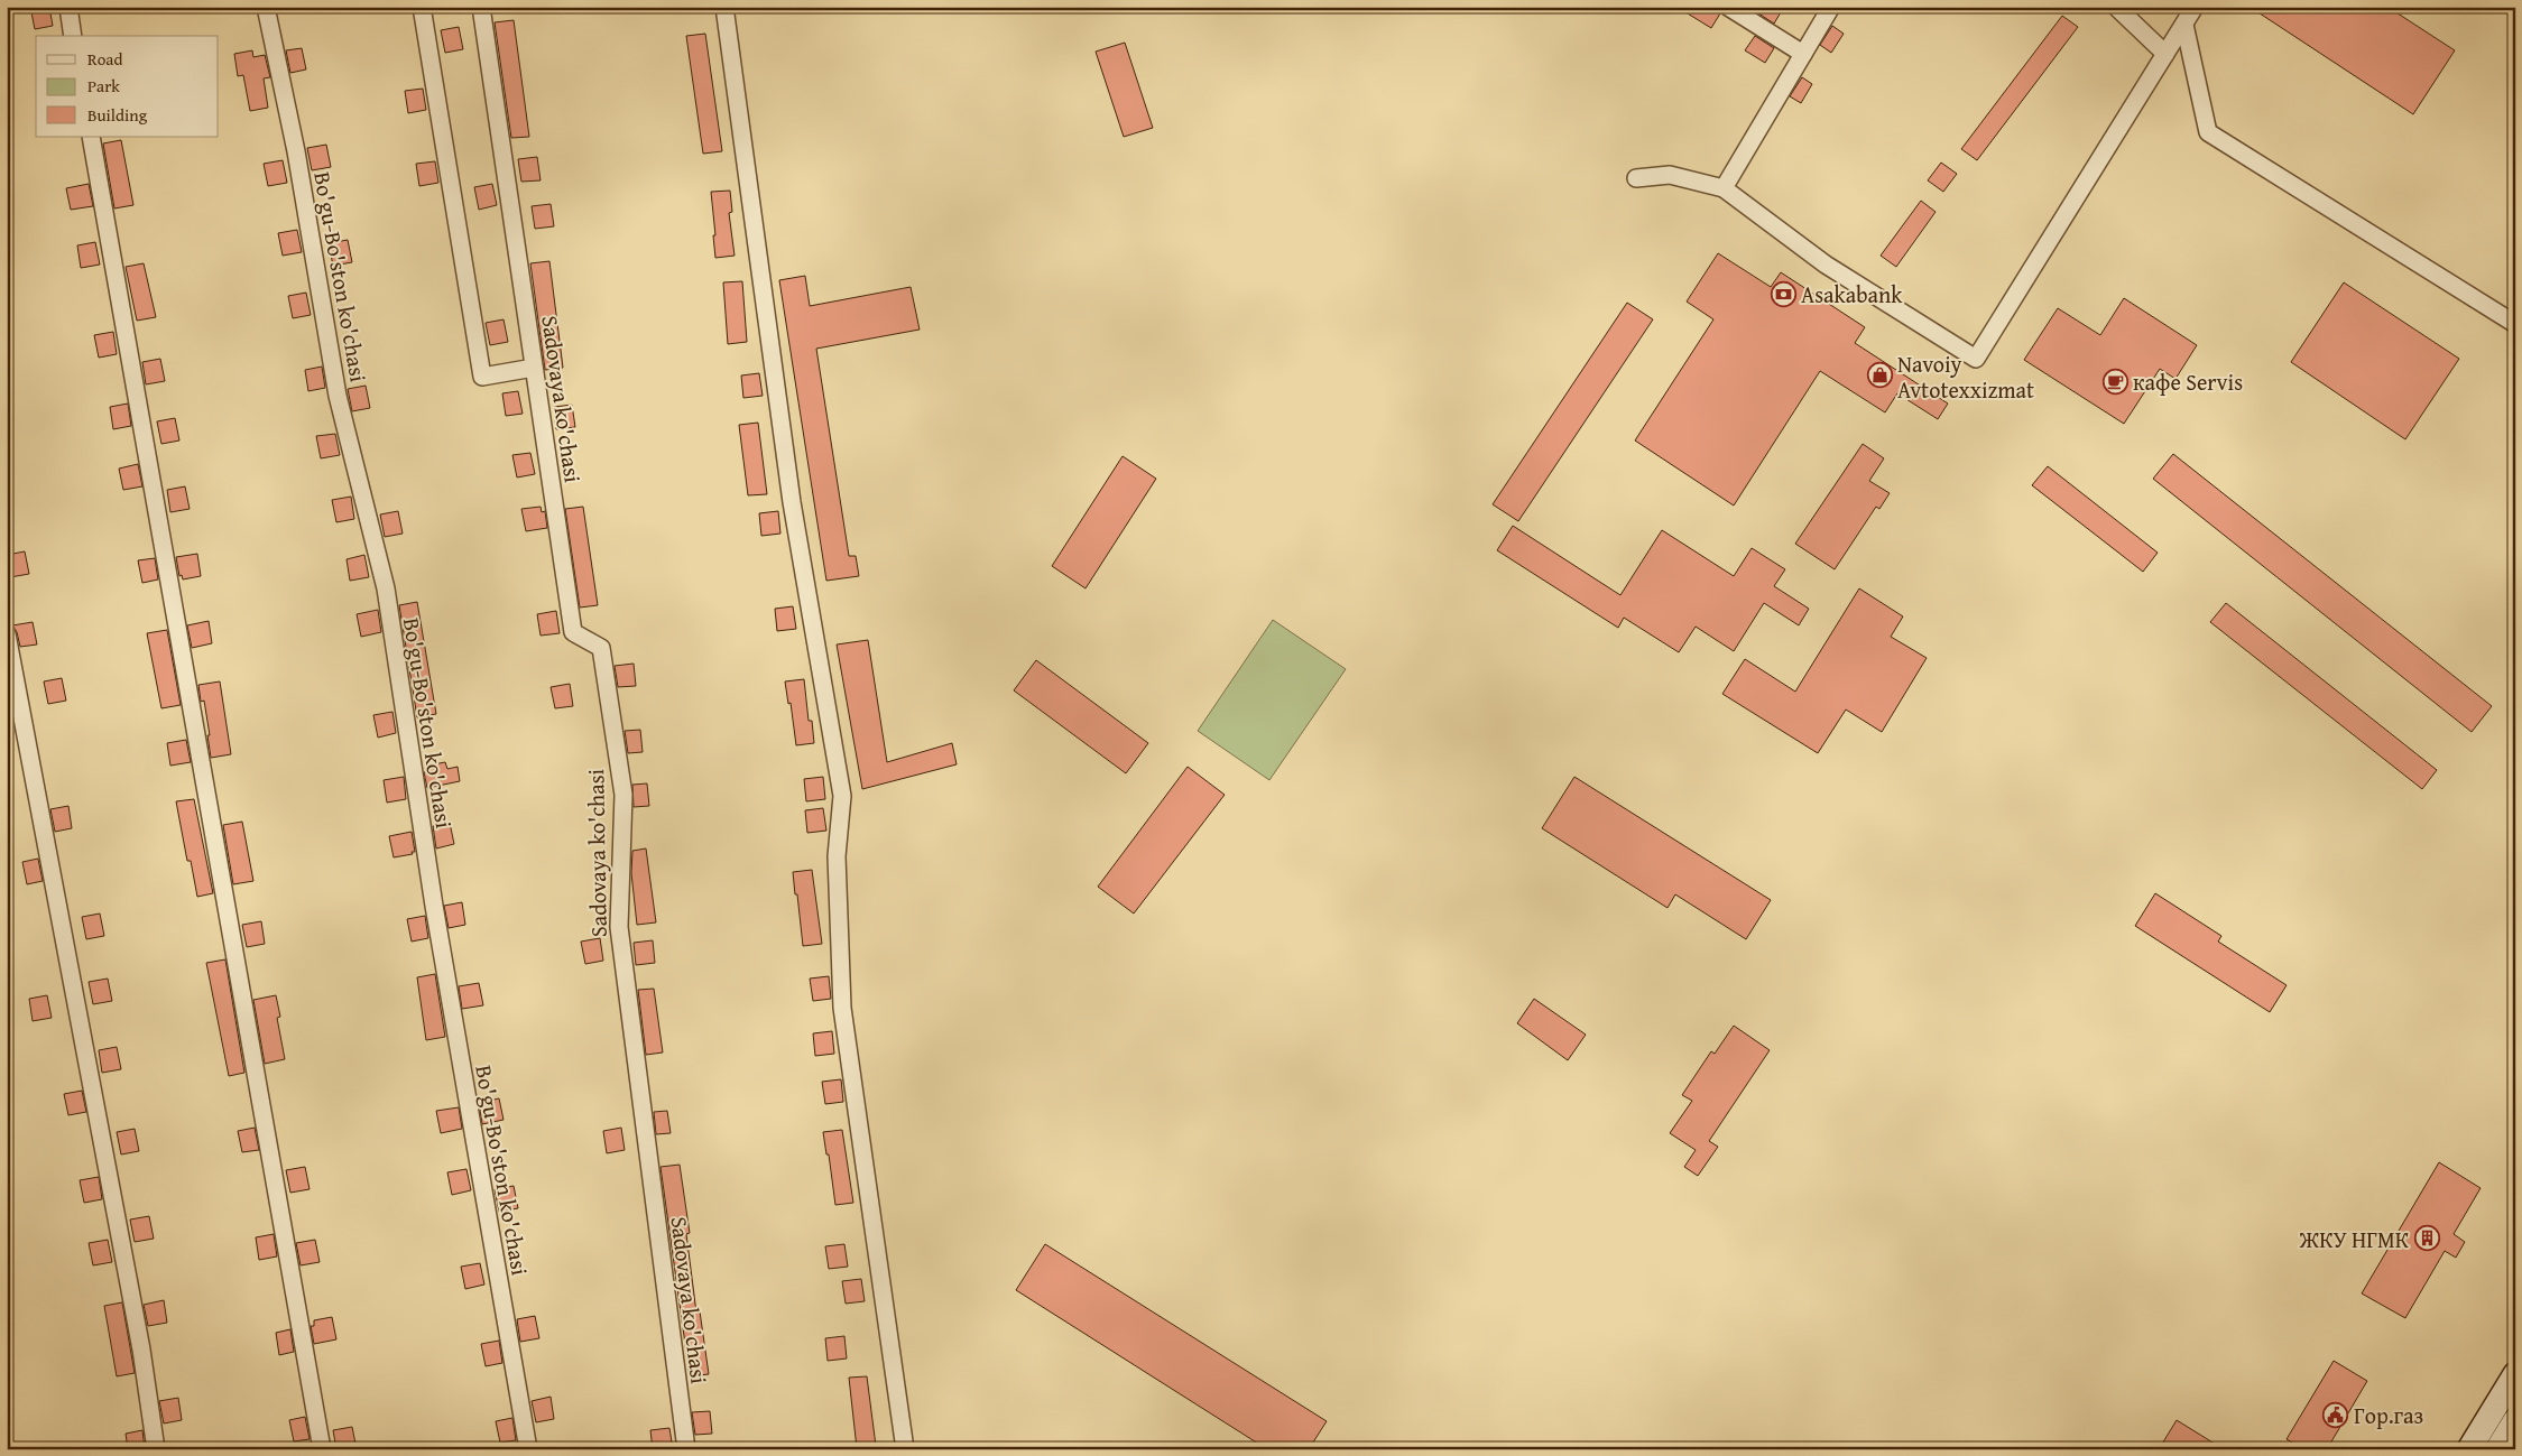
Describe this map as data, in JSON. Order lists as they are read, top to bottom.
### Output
{
  "streets": {
    "street": ["Bo'gu-Bo'ston ko'chasi", "Sadovaya ko'chasi"]
  },
  "places": {
    "bank": ["Asakabank"],
    "shop": ["Navoiy Avtotexxizmat"],
    "cafe": ["кафе Servis"],
    "building": ["ЖКУ НГМК"],
    "public building": ["Гор.газ"]
  },
  "legend": ["Road", "Park", "Building"]
}
